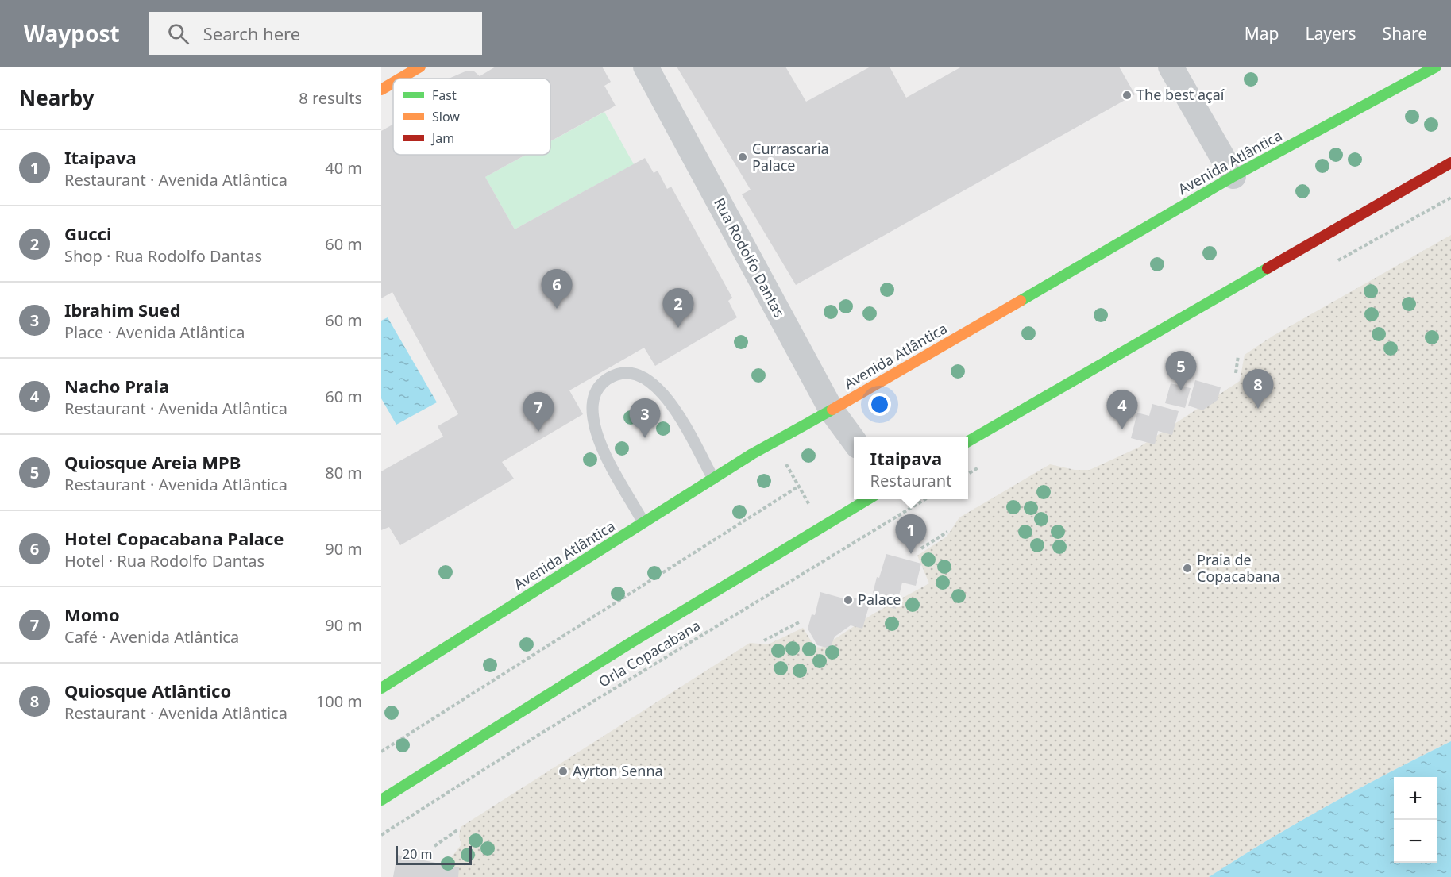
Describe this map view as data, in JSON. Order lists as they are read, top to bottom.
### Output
{
  "streets": {
    "main road": ["Avenida Atlântica"],
    "street": ["Rua Rodolfo Dantas"],
    "path": ["Orla Copacabana"]
  },
  "crossings": [
    ["Avenida Atlântica", "Rua Rodolfo Dantas"]
  ],
  "places": [
    "The best açaí",
    "Currascaria Palace",
    "Praia de Copacabana",
    "Palace",
    "Ayrton Senna"
  ],
  "legend": ["Fast", "Slow", "Jam"],
  "scale_bar": "20 m",
  "page": {
    "header": "Waypost",
    "search": "Search here",
    "nav": ["Map", "Layers", "Share"],
    "heading": ["Nearby", "8 results"],
    "list": [
      {
        "mark": "1",
        "name": "Itaipava",
        "note": "Restaurant · Avenida Atlântica",
        "value": "40 m"
      },
      {
        "mark": "2",
        "name": "Gucci",
        "note": "Shop · Rua Rodolfo Dantas",
        "value": "60 m"
      },
      {
        "mark": "3",
        "name": "Ibrahim Sued",
        "note": "Place · Avenida Atlântica",
        "value": "60 m"
      },
      {
        "mark": "4",
        "name": "Nacho Praia",
        "note": "Restaurant · Avenida Atlântica",
        "value": "60 m"
      },
      {
        "mark": "5",
        "name": "Quiosque Areia MPB",
        "note": "Restaurant · Avenida Atlântica",
        "value": "80 m"
      },
      {
        "mark": "6",
        "name": "Hotel Copacabana Palace",
        "note": "Hotel · Rua Rodolfo Dantas",
        "value": "90 m"
      },
      {
        "mark": "7",
        "name": "Momo",
        "note": "Café · Avenida Atlântica",
        "value": "90 m"
      },
      {
        "mark": "8",
        "name": "Quiosque Atlântico",
        "note": "Restaurant · Avenida Atlântica",
        "value": "100 m"
      }
    ],
    "pins": [
      "6",
      "2",
      "5",
      "8",
      "4",
      "7",
      "3",
      "1"
    ],
    "popup": ["Itaipava", "Restaurant"],
    "map_buttons": ["+", "−"],
    "scale": "20 m"
  }
}
